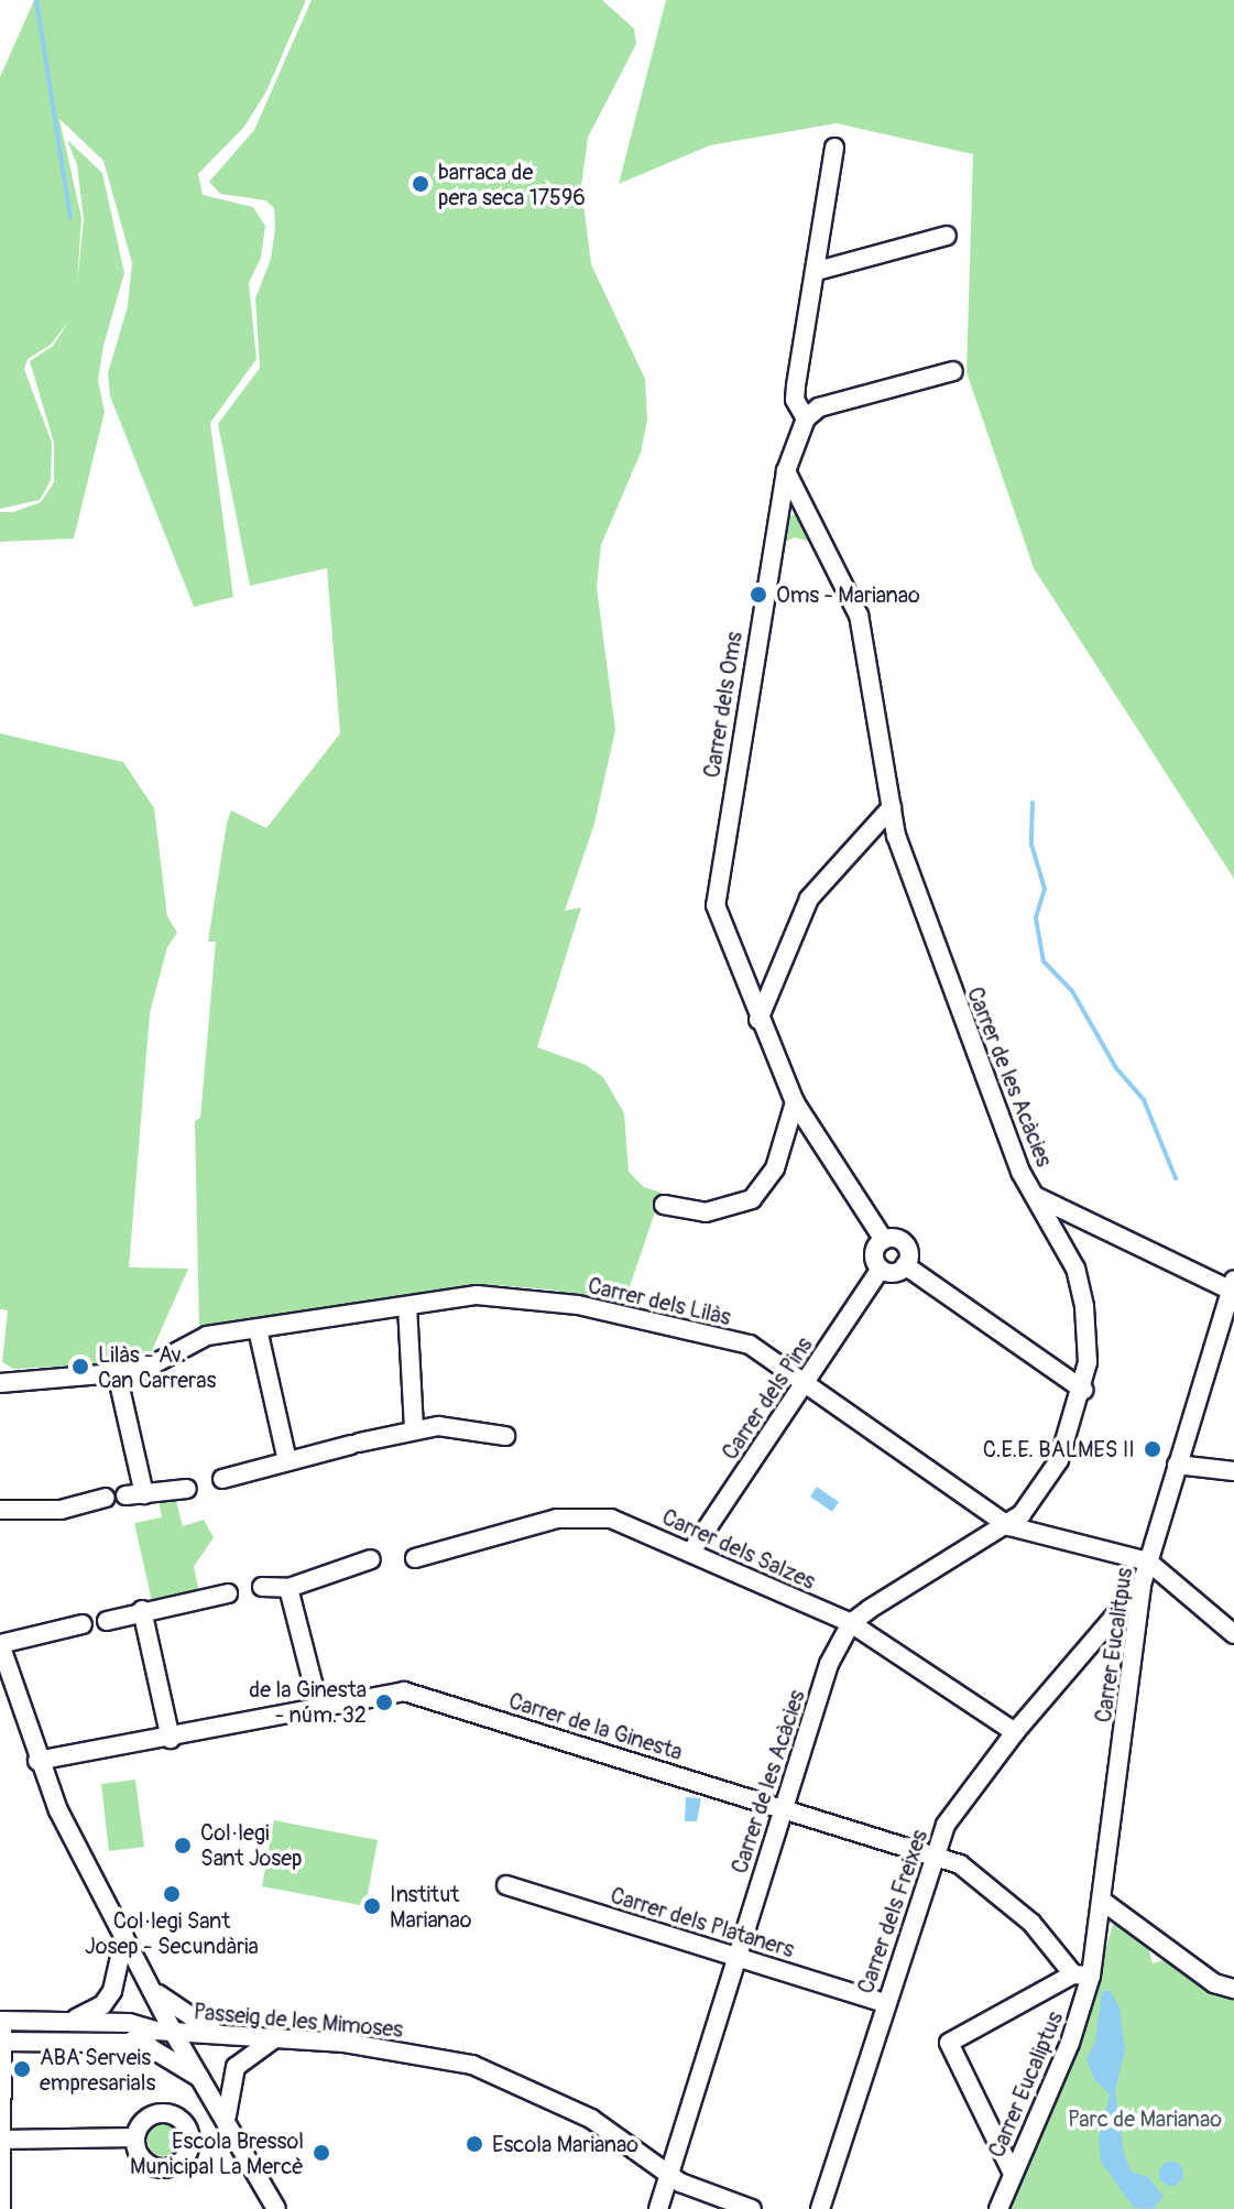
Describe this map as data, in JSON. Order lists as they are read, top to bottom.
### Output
{
  "streets": {
    "street": [
      "Carrer dels Oms",
      "Carrer de les Acàcies",
      "Carrer dels Lilàs",
      "Carrer dels Pins",
      "Carrer dels Salzes",
      "Carrer Eucalitpus",
      "Carrer de la Ginesta",
      "Carrer dels Freixes",
      "Carrer dels Plataners",
      "Passeig de les Mimoses",
      "Carrer Eucaliptus"
    ]
  },
  "crossings": [
    ["Carrer dels Oms", "Carrer de les Acàcies"],
    ["Carrer dels Oms", "Carrer dels Pins"],
    ["Carrer de les Acàcies", "Carrer dels Lilàs"],
    ["Carrer de les Acàcies", "Carrer dels Salzes"],
    ["Carrer de les Acàcies", "Carrer de la Ginesta"],
    ["Carrer de les Acàcies", "Carrer dels Plataners"],
    ["Carrer de les Acàcies", "Passeig de les Mimoses"],
    ["Carrer dels Lilàs", "Carrer dels Pins"],
    ["Carrer dels Lilàs", "Carrer Eucalitpus"],
    ["Carrer dels Pins", "Carrer dels Salzes"],
    ["Carrer dels Salzes", "Carrer dels Freixes"],
    ["Carrer Eucalitpus", "Carrer de la Ginesta"],
    ["Carrer Eucalitpus", "Carrer dels Freixes"],
    ["Carrer Eucalitpus", "Carrer Eucaliptus"],
    ["Carrer de la Ginesta", "Carrer dels Freixes"],
    ["Carrer de la Ginesta", "Carrer Eucaliptus"],
    ["Carrer dels Freixes", "Carrer dels Plataners"]
  ],
  "parks": ["Parc de Marianao"],
  "places": [
    "barraca de pera seca 17596",
    "Oms - Marianao",
    "Lilàs - Av. Can Carreras",
    "C.E.E. BALMES II",
    "de la Ginesta - núm. 32",
    "Col·legi Sant Josep",
    "Col·legi Sant Josep - Secundària",
    "Institut Marianao",
    "ABA Serveis empresarials",
    "Escola Marianao",
    "Escola Bressol Municipal La Mercè"
  ]
}
